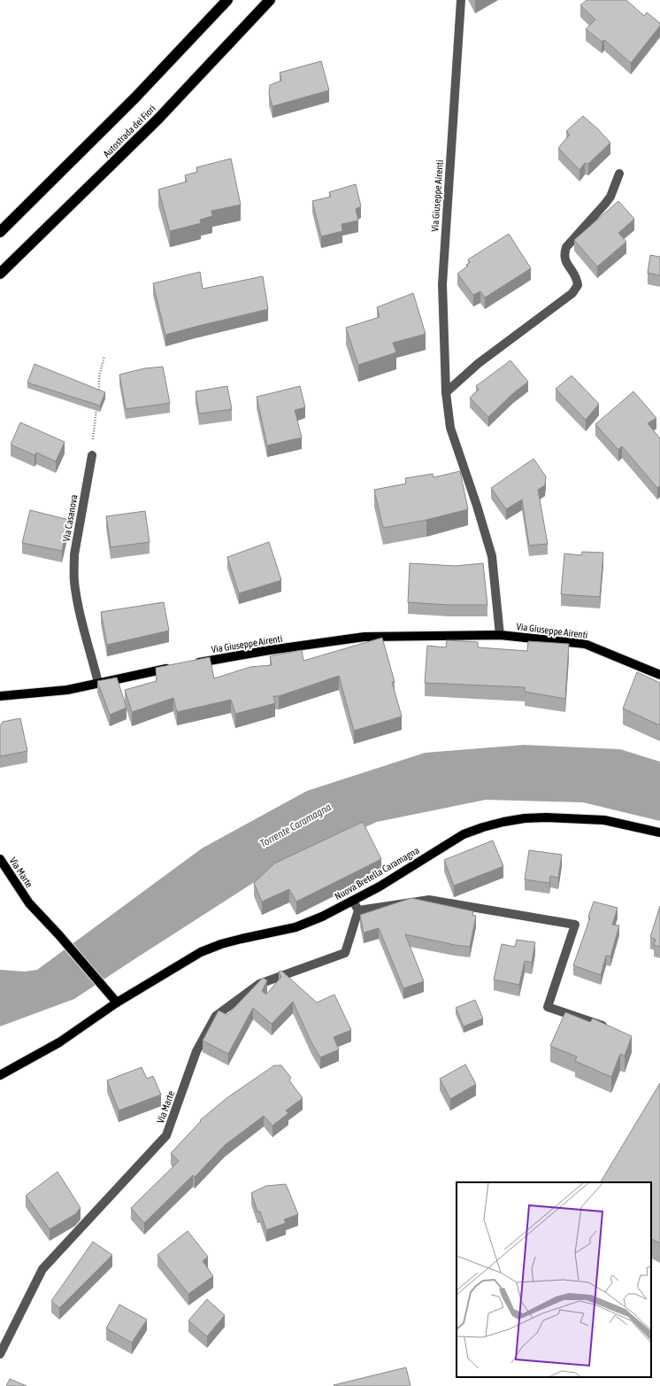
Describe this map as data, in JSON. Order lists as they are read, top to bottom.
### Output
{
  "streets": {
    "highway": ["Autostrada dei Fiori"],
    "main road": ["Via Giuseppe Airenti", "Via Marte", "Nuova Bretella Caramagna"],
    "street": ["Via Casanova"]
  },
  "crossings": [
    ["Via Marte", "Nuova Bretella Caramagna"]
  ],
  "water": ["Torrente Caramagna"]
}
